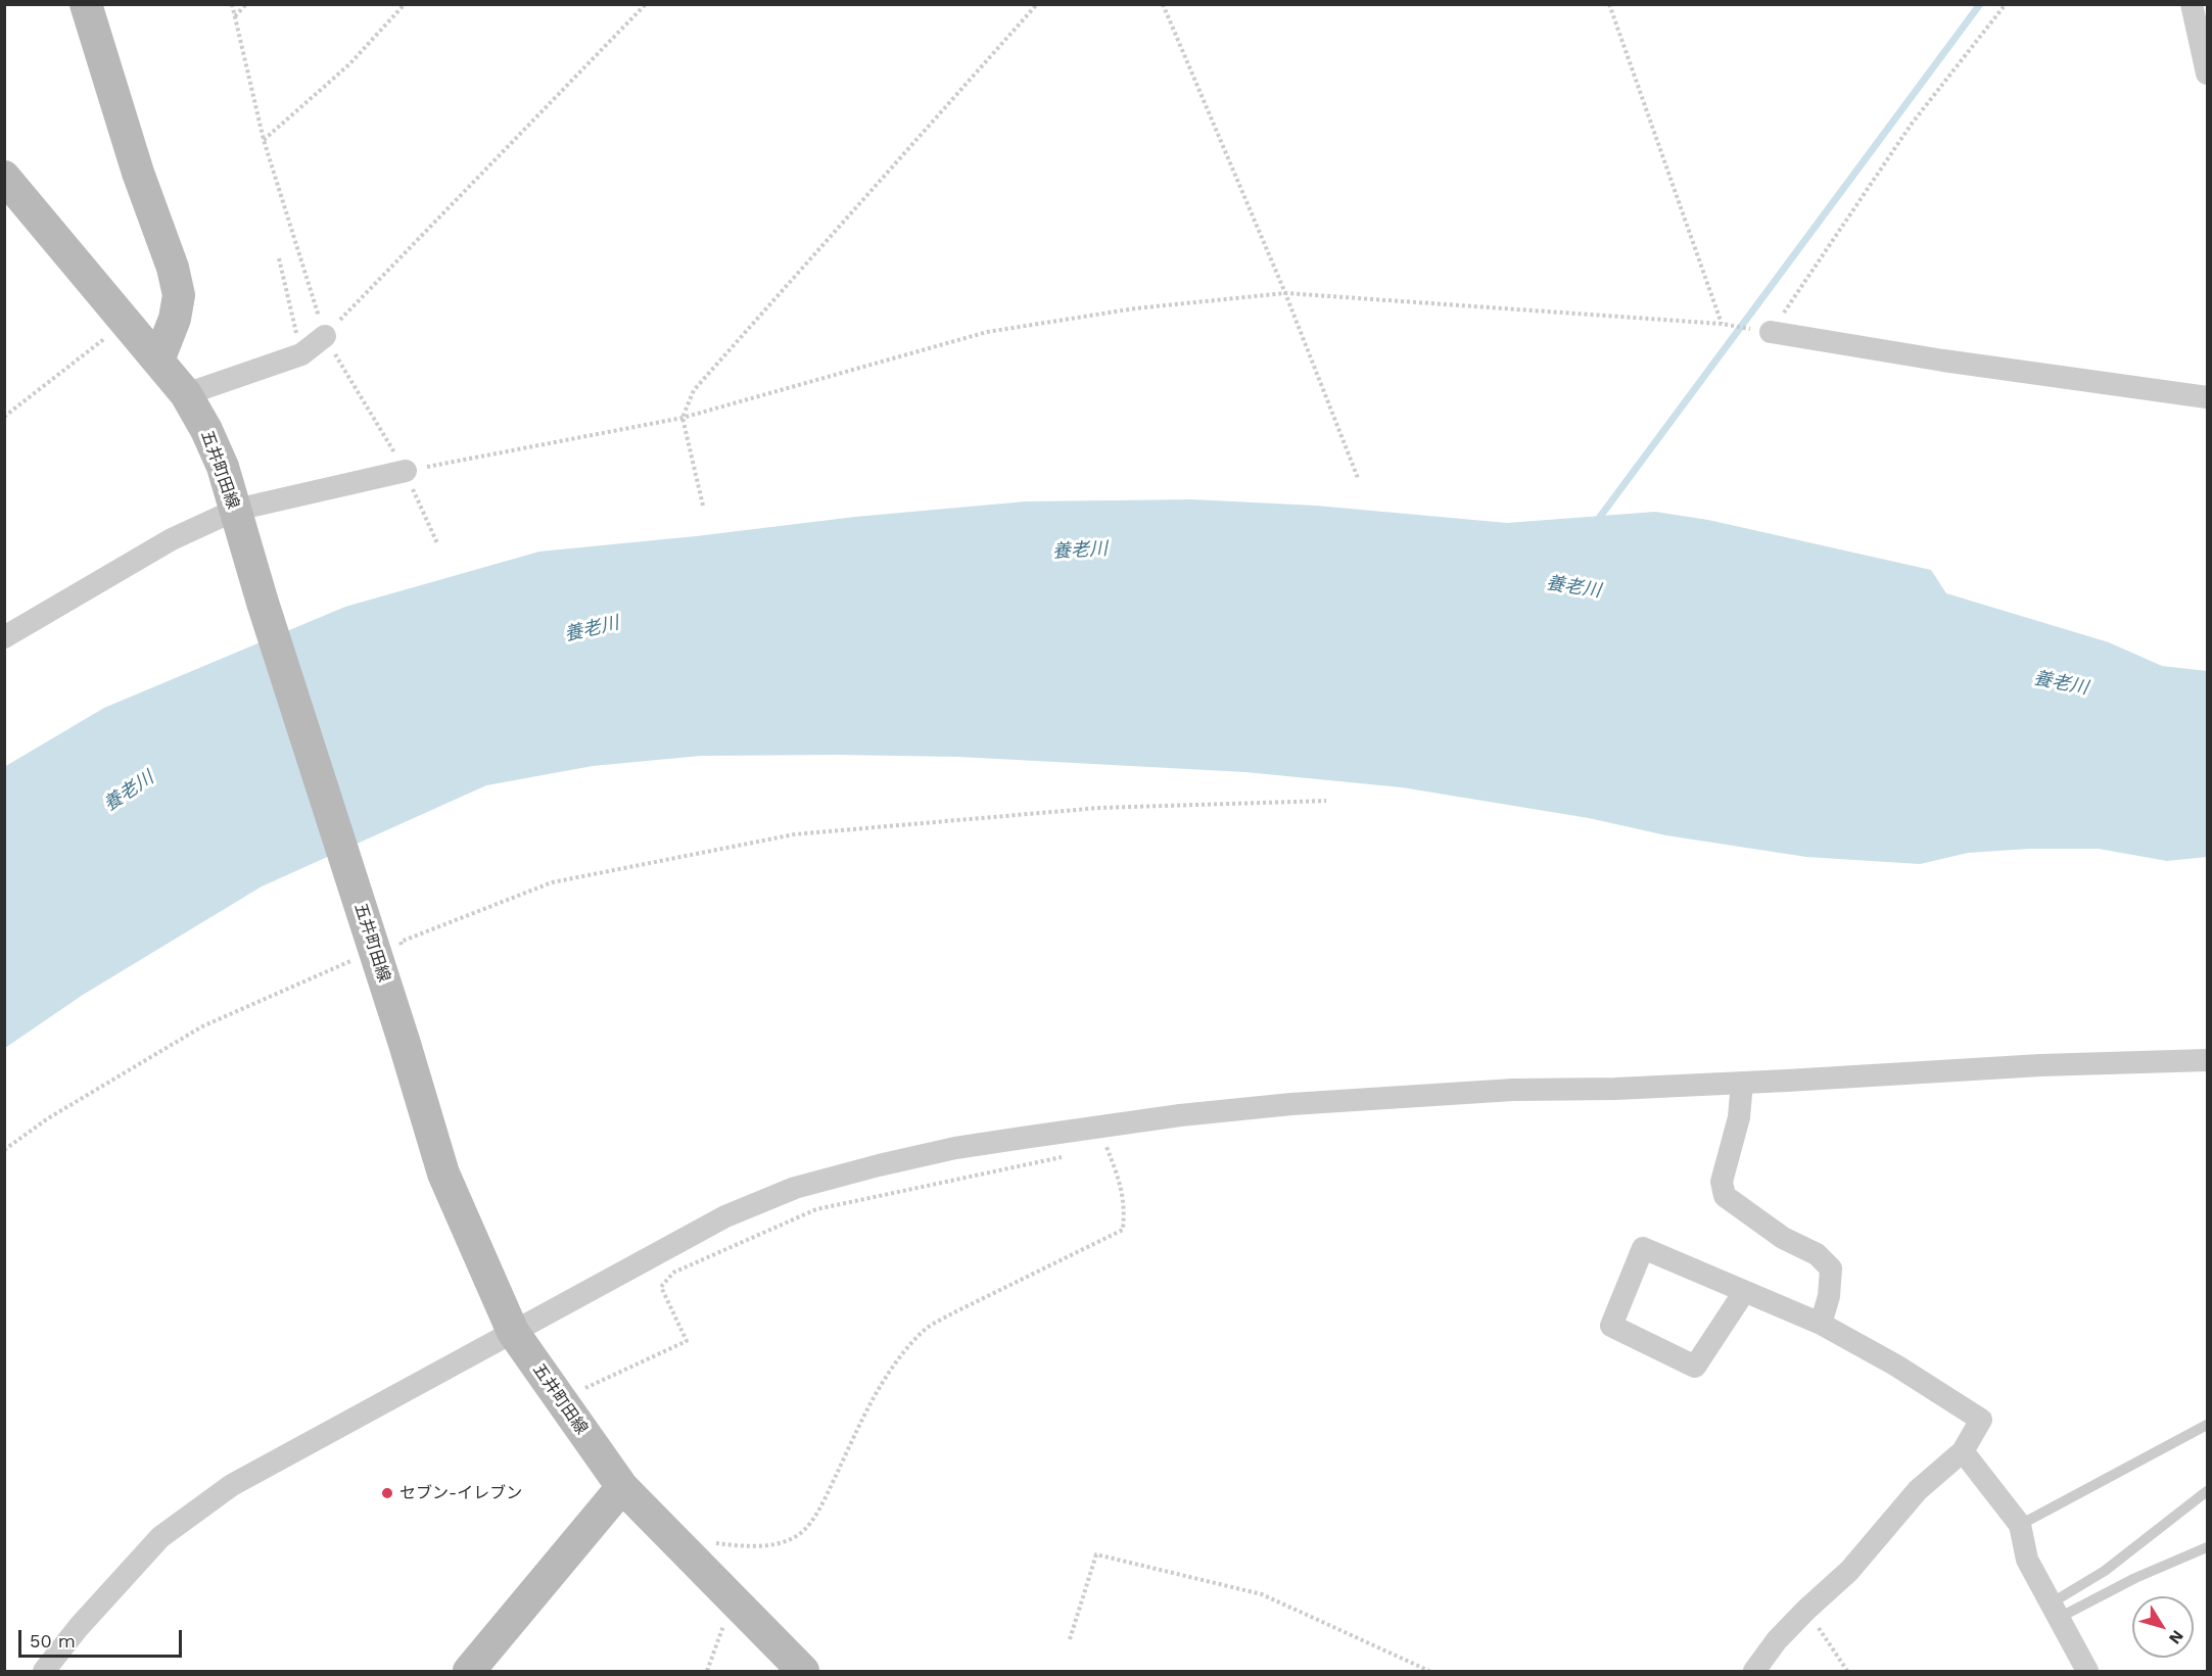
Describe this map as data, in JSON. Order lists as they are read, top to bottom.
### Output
{
  "streets": {
    "main road": ["五井町田線"]
  },
  "water": ["養老川"],
  "places": ["セブン-イレブン"],
  "scale_bar": "50 m",
  "north": "bottom right"
}
